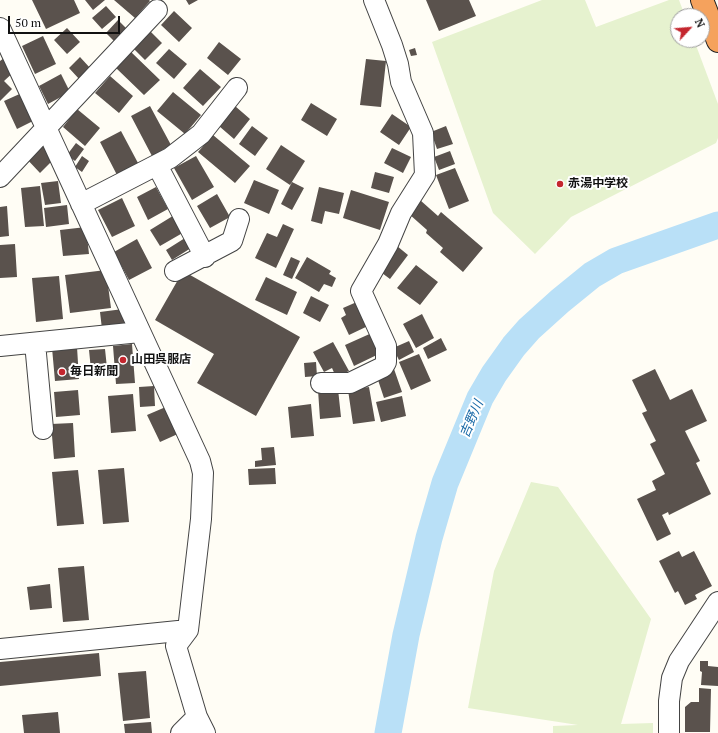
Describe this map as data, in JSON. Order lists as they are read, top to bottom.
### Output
{
  "water": ["吉野川"],
  "places": ["赤湯中学校", "山田呉服店", "毎日新聞"],
  "scale_bar": "50 m",
  "north": "top right"
}
